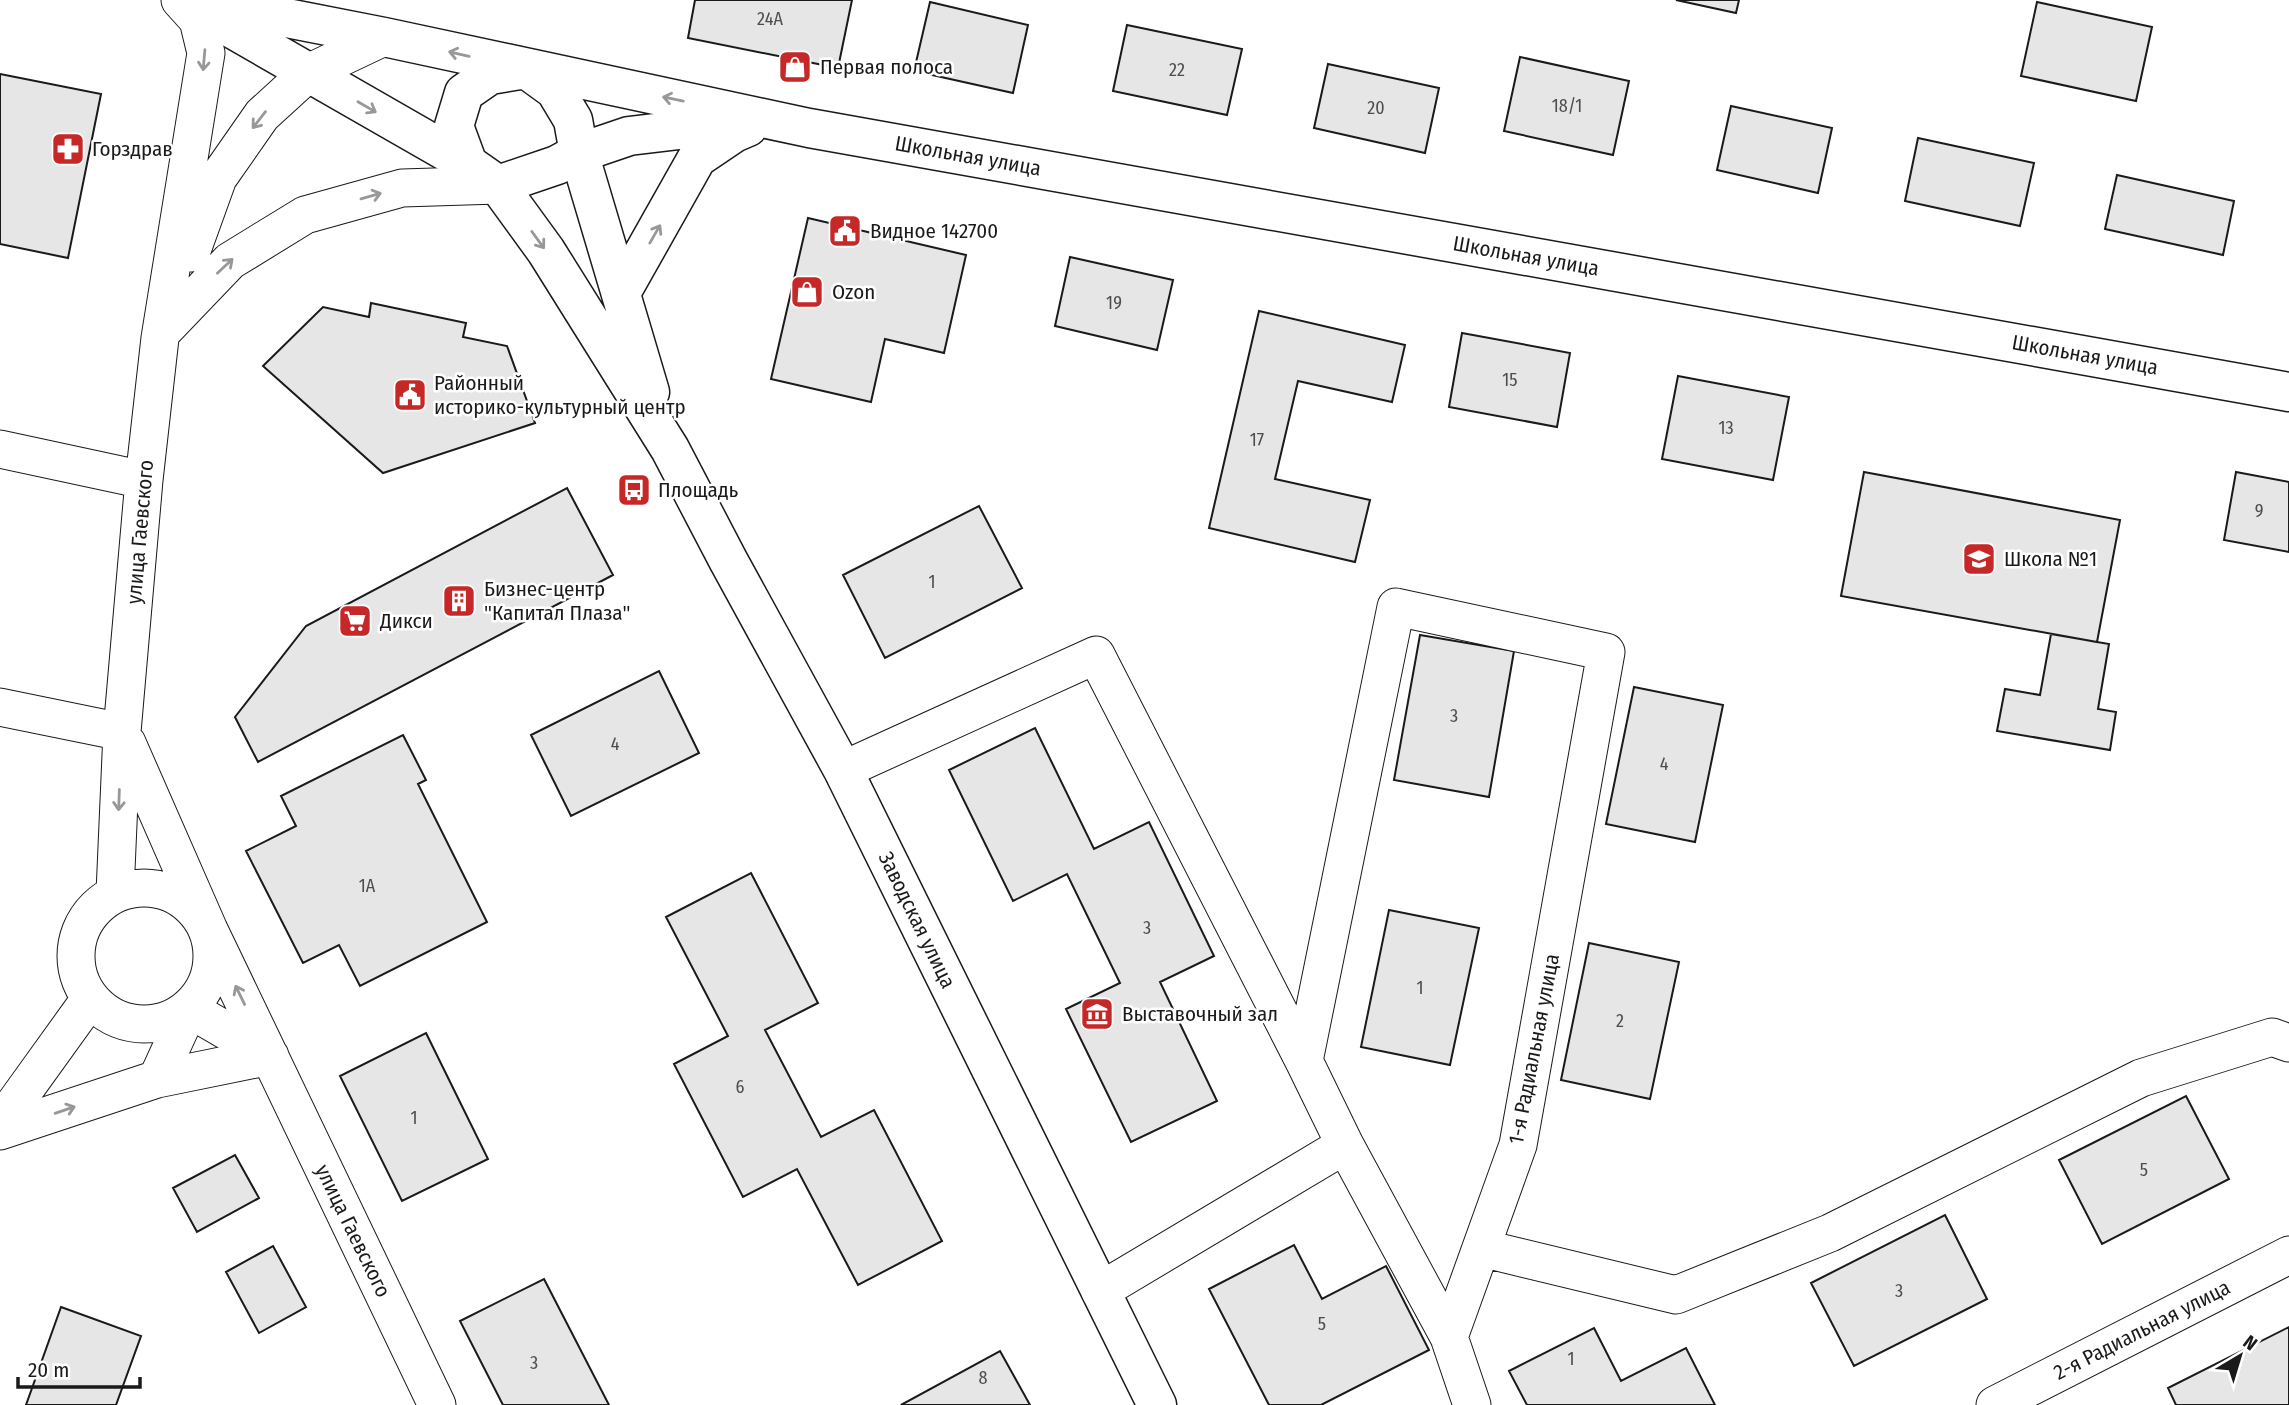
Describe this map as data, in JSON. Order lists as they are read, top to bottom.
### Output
{
  "streets": {
    "street": [
      "Школьная улица",
      "улица Гаевского",
      "Заводская улица",
      "1-я Радиальная улица",
      "2-я Радиальная улица"
    ]
  },
  "places": {
    "shop": ["Первая полоса", "Ozon"],
    "pharmacy": ["Горздрав"],
    "public building": ["Видное 142700", "Районный историко-культурный центр"],
    "bus stop": ["Площадь"],
    "school or university": ["Школа №1"],
    "building": ["Бизнес-центр \"Капитал Плаза\""],
    "supermarket": ["Дикси"],
    "museum": ["Выставочный зал"]
  },
  "house_numbers": [
    "24А",
    "22",
    "18/1",
    "20",
    "19",
    "15",
    "13",
    "17",
    "9",
    "1",
    "3",
    "4",
    "4",
    "1А",
    "3",
    "1",
    "2",
    "6",
    "1",
    "5",
    "3",
    "5",
    "1",
    "3",
    "8"
  ],
  "scale_bar": "20 m",
  "north": "top right"
}
